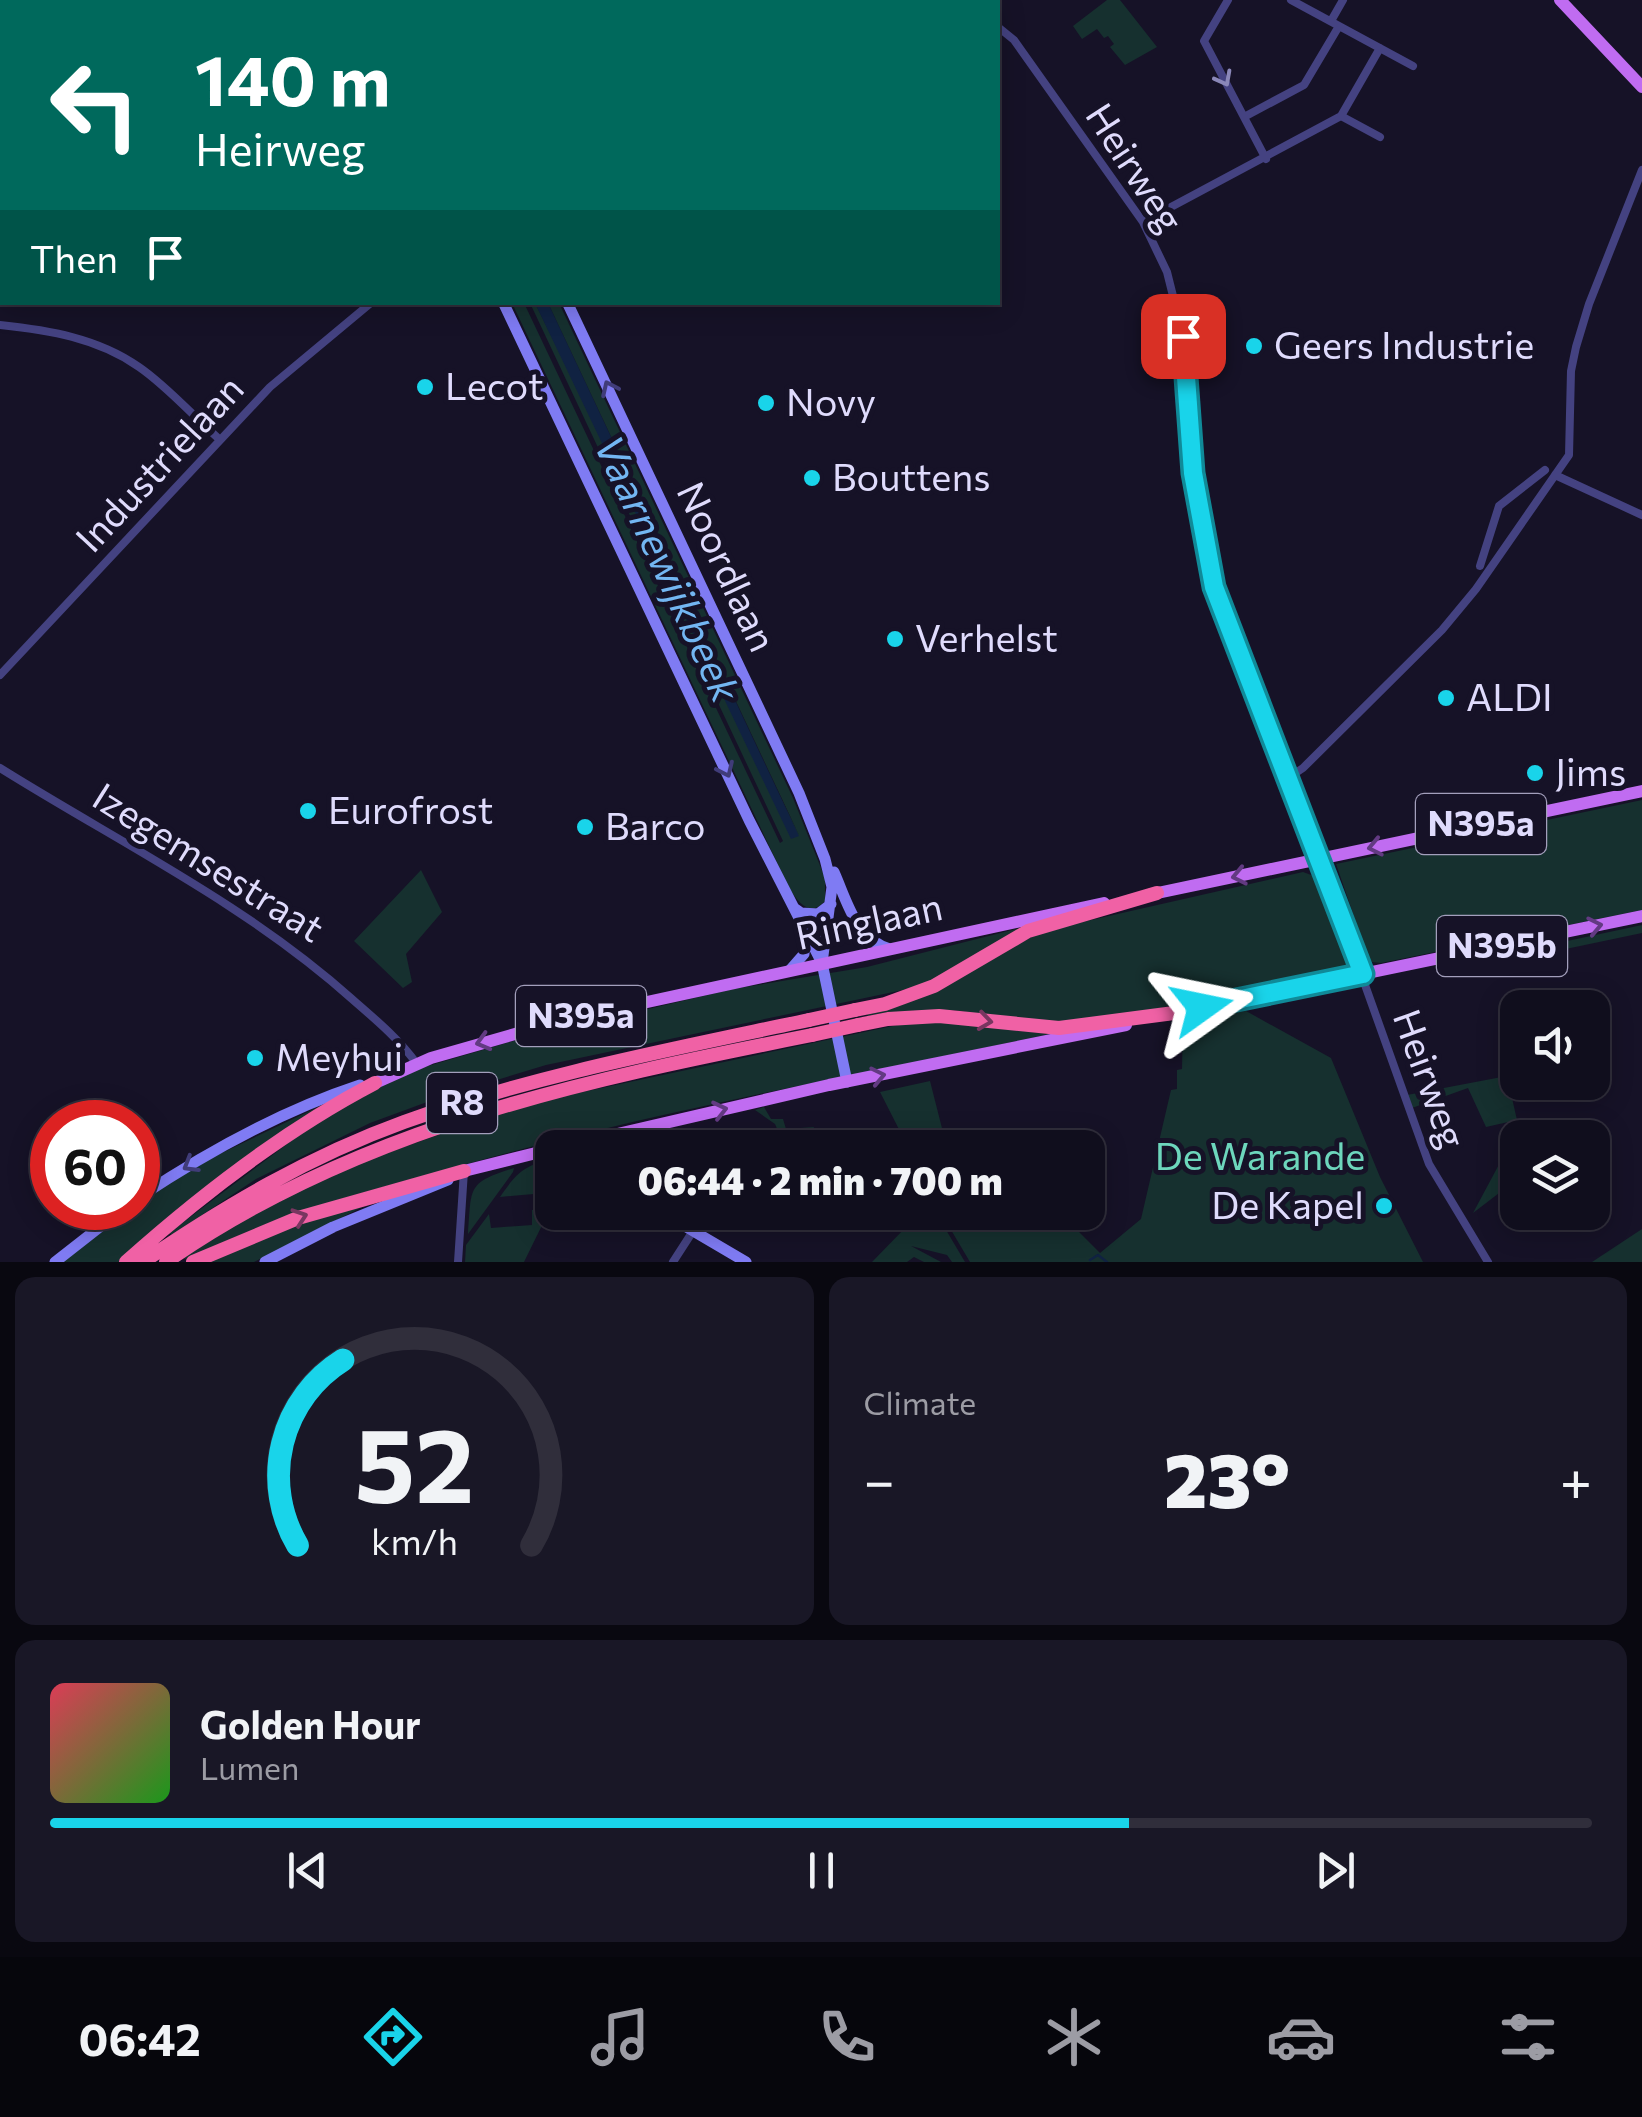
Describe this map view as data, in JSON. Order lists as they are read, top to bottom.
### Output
{
  "streets": {
    "highway": ["R8"],
    "main road": ["N395a", "Ringlaan", "N395b"],
    "street": [
      "Heirweg",
      "Industrielaan",
      "Noordlaan",
      "Izegemsestraat"
    ]
  },
  "crossings": [
    ["Heirweg", "Ringlaan"],
    ["Heirweg", "N395b"],
    ["Noordlaan", "Ringlaan"],
    ["Noordlaan", "N395b"],
    ["Izegemsestraat", "Ringlaan"],
    ["Ringlaan", "R8"],
    ["N395b", "R8"]
  ],
  "one_way": ["Ringlaan"],
  "water": ["Vaarnewijkbeek"],
  "parks": ["De Warande"],
  "places": [
    "Geers Industrie",
    "Lecot",
    "Novy",
    "Bouttens",
    "Verhelst",
    "ALDI",
    "Jims",
    "Eurofrost",
    "Barco",
    "Meyhui",
    "De Kapel"
  ],
  "page": {
    "turn": ["140 m", "Heirweg"],
    "then": "Then",
    "limit": "60",
    "trip": "06:44 · 2 min · 700 m",
    "tile": "Climate",
    "heat": ["−", "23°", "+"],
    "song": ["Golden Hour", "Lumen"],
    "tabs": "06:42",
    "gauge": ["52", "km/h"]
  }
}
